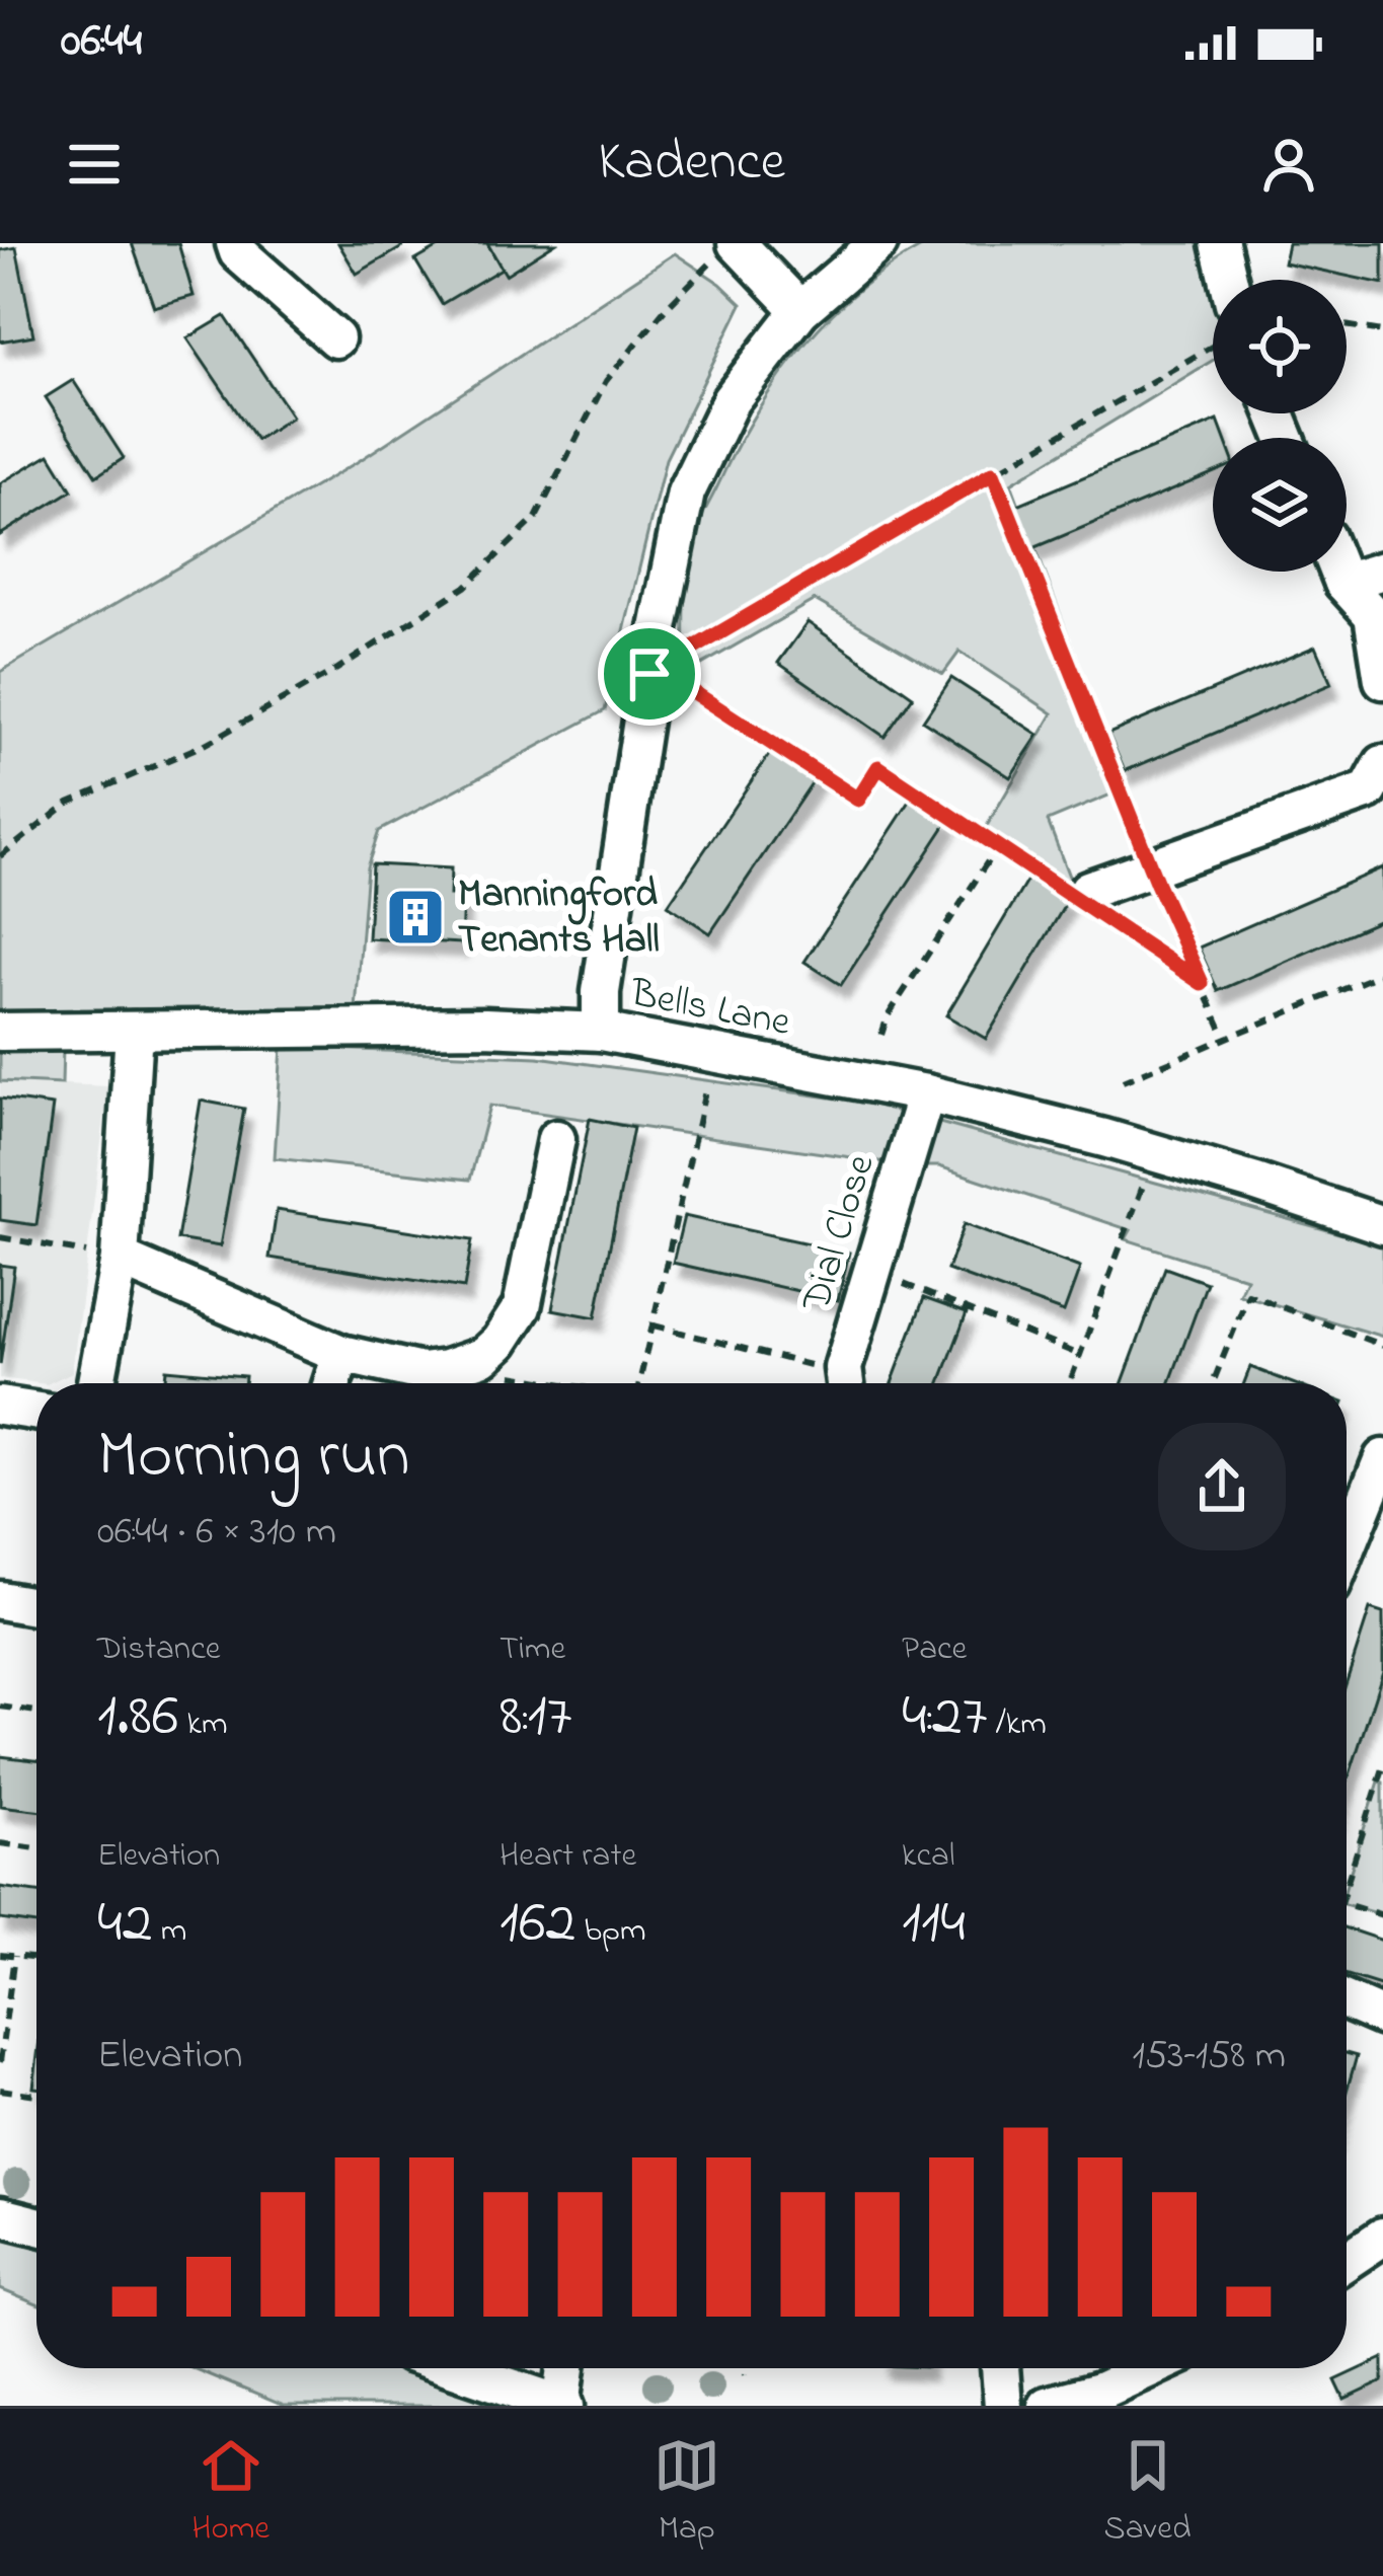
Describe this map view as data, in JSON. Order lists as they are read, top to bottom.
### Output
{
  "streets": {
    "street": ["Bells Lane", "Dial Close"]
  },
  "crossings": [
    ["Bells Lane", "Dial Close"]
  ],
  "places": {
    "building": ["Manningford Tenants Hall"]
  },
  "page": {
    "status": "06:44",
    "header": "Kadence",
    "heading": ["Morning run", "06:44 · 6 × 310 m"],
    "stats": [
      ["Distance", "1.86 km"],
      ["Time", "8:17"],
      ["Pace", "4:27 /km"],
      ["Elevation", "42 m"],
      ["Heart rate", "162 bpm"],
      ["kcal", "114"]
    ],
    "chart": ["Elevation", "153–158 m"],
    "tabs": ["Home", "Map", "Saved"]
  }
}
